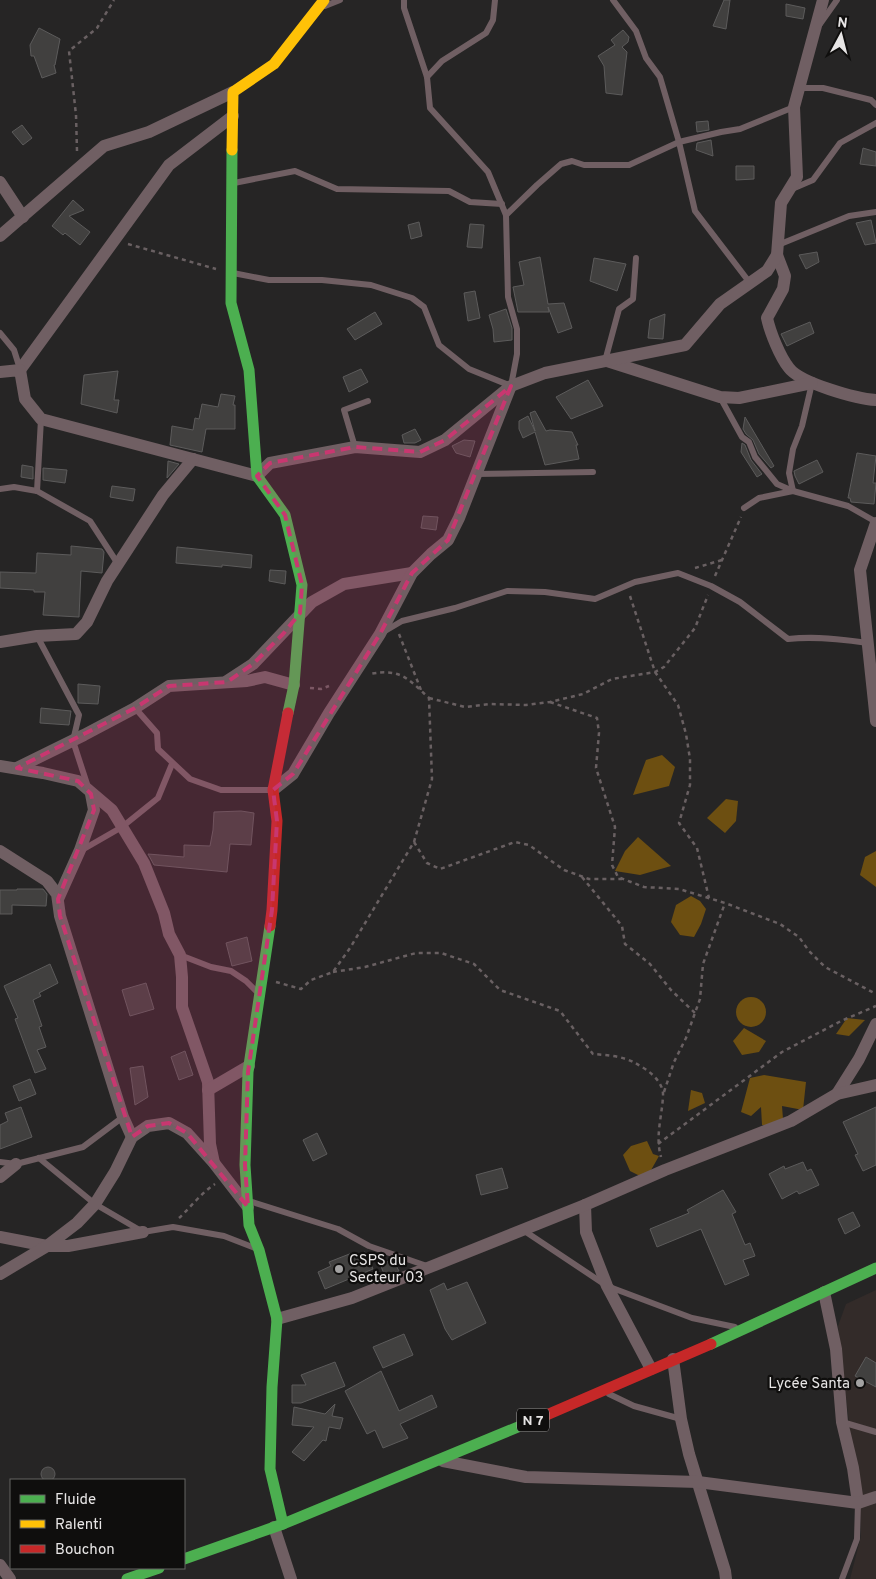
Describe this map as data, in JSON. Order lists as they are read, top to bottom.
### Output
{
  "streets": {
    "main road": ["N 7"]
  },
  "places": ["CSPS du Secteur 03", "Lycée Santa"],
  "legend": ["Fluide", "Ralenti", "Bouchon"],
  "north": "top"
}
